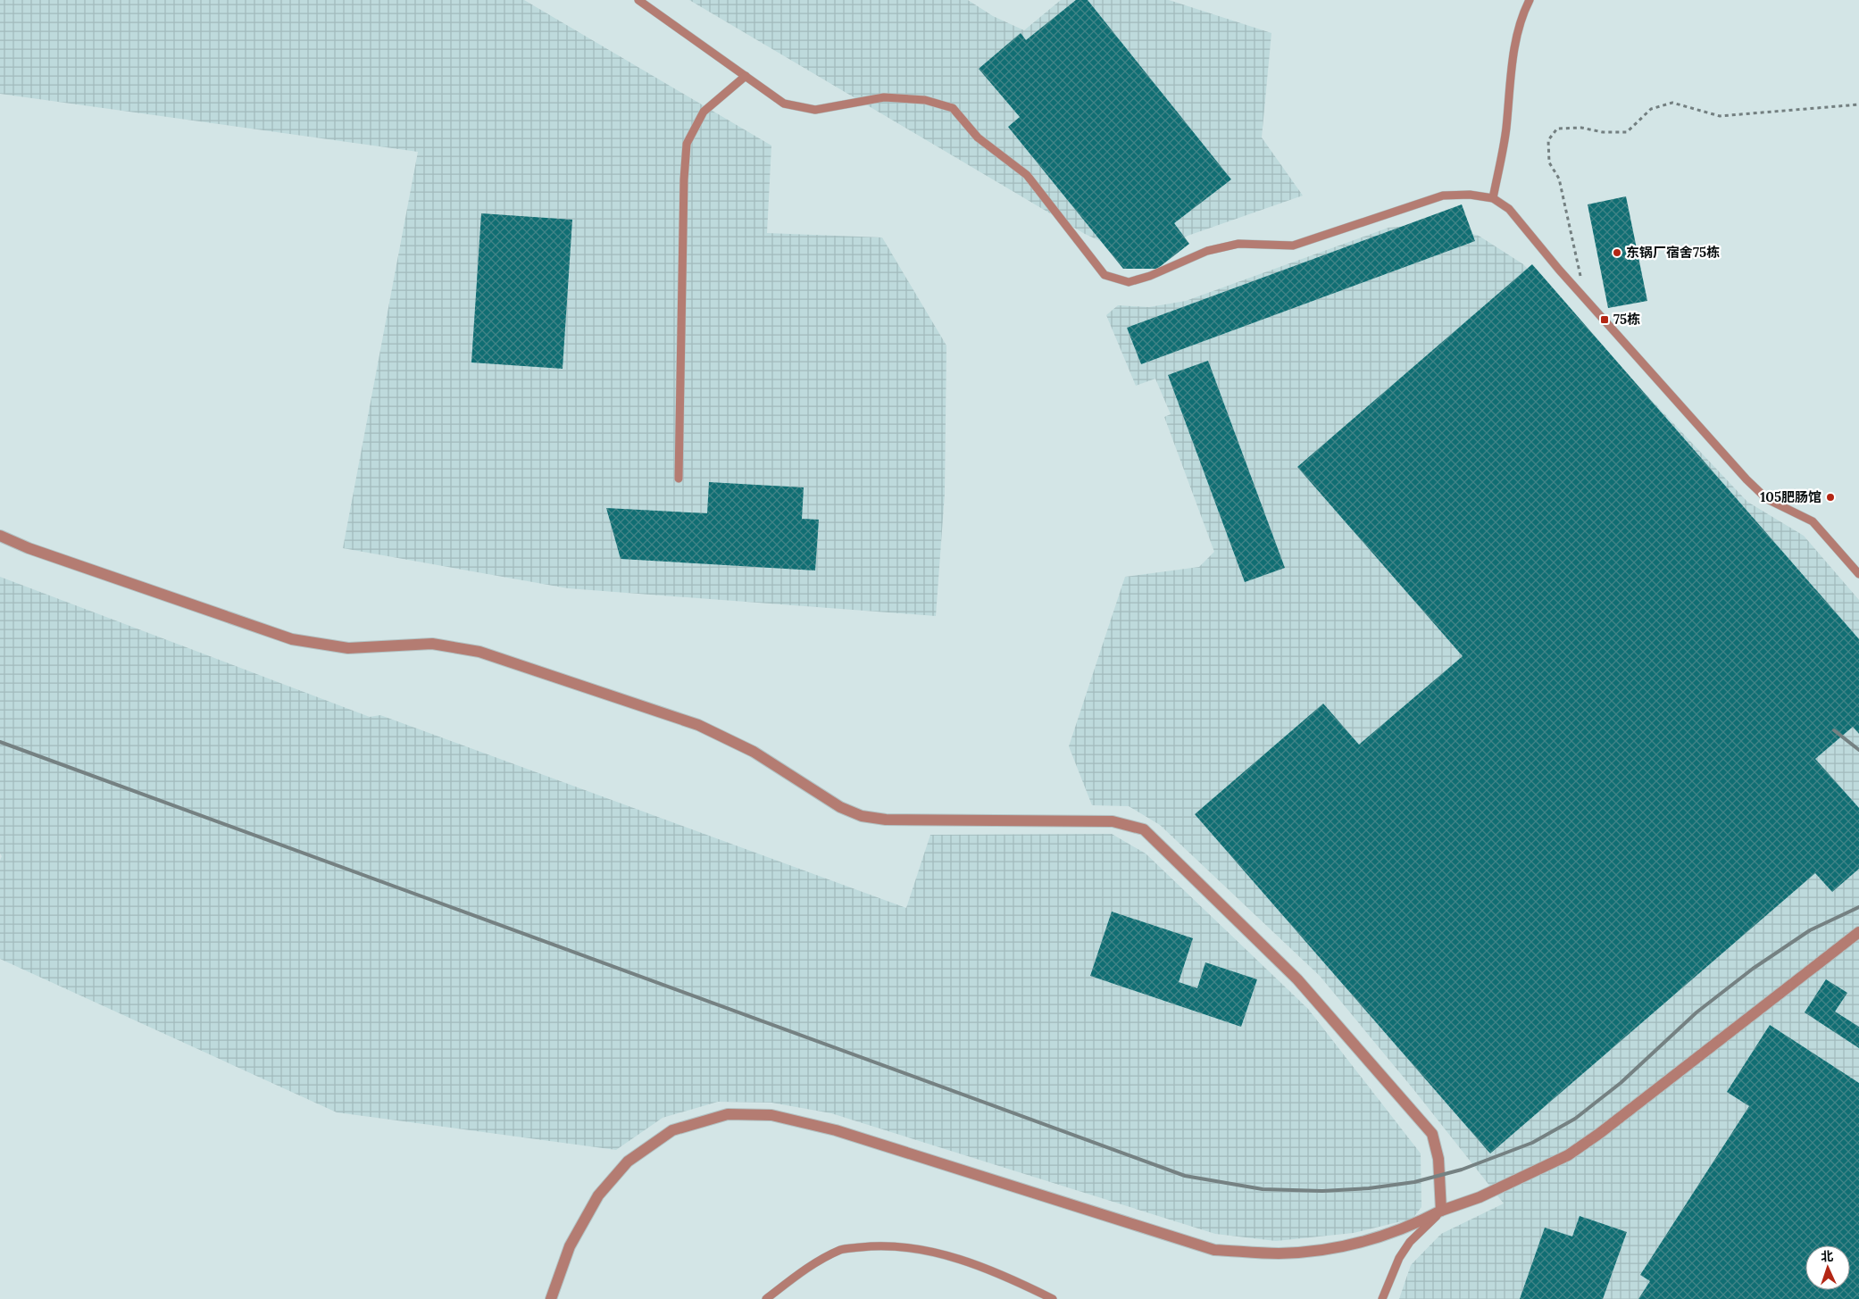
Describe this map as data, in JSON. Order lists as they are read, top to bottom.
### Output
{
  "places": {
    "other": ["东锅厂宿舍75栋", "105肥肠馆"],
    "transit": ["75栋"]
  },
  "north": "top"
}
